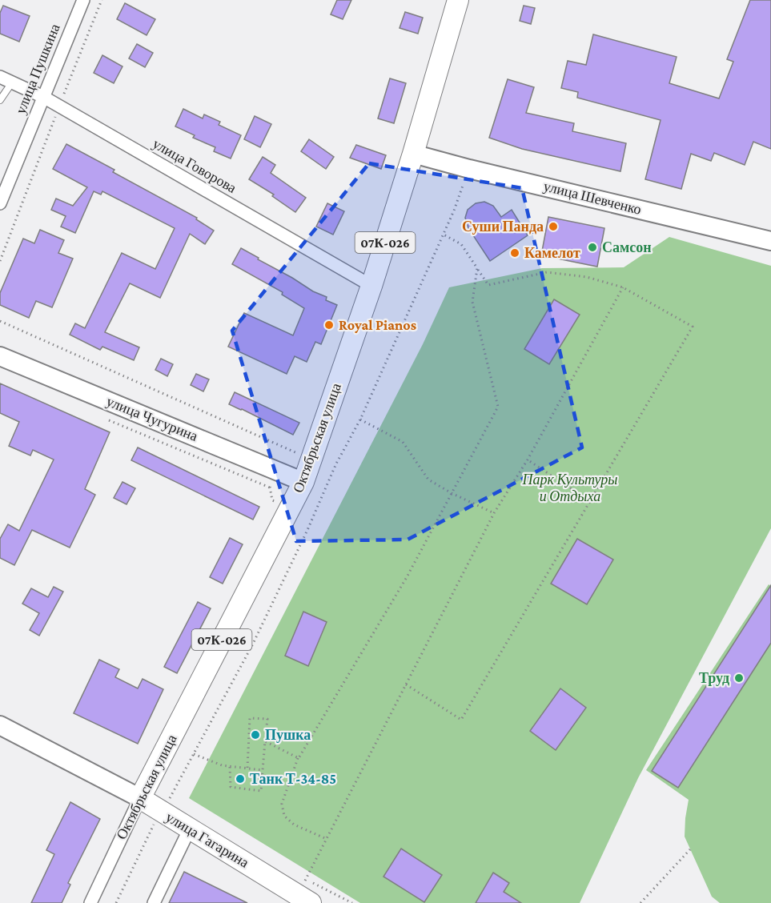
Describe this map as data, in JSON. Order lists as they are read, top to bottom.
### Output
{
  "streets": {
    "main road": ["07К-026", "Октябрьская улица", "улица Гагарина"],
    "street": [
      "улица Пушкина",
      "улица Говорова",
      "улица Шевченко",
      "улица Чугурина"
    ]
  },
  "crossings": [
    ["улица Пушкина", "улица Говорова"],
    ["улица Говорова", "Октябрьская улица"],
    ["улица Шевченко", "Октябрьская улица"],
    ["улица Чугурина", "Октябрьская улица"],
    ["Октябрьская улица", "улица Гагарина"]
  ],
  "parks": ["Парк Культуры и Отдыха"],
  "places": [
    "Суши Панда",
    "Самсон",
    "Камелот",
    "Royal Pianos",
    "Труд",
    "Пушка",
    "Танк Т-34-85"
  ]
}
